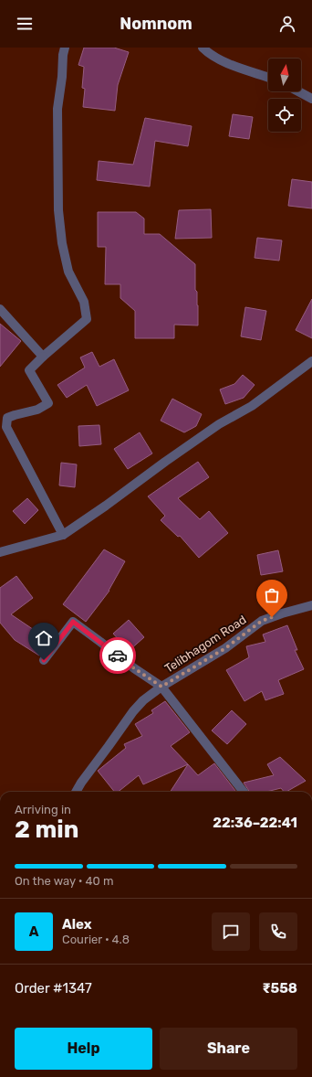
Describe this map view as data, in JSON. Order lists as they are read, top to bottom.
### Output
{
  "streets": {
    "street": ["Telibhagom Road"]
  },
  "north": "top",
  "page": {
    "header": "Nomnom",
    "heading": ["2 min", "Arriving in", "22:36–22:41"],
    "panel": [
      "Alex",
      "Courier · 4.8",
      "Order #1347",
      "₹558"
    ],
    "bar": "On the way · 40 m",
    "round": "A",
    "buttons": ["Help", "Share"]
  }
}
